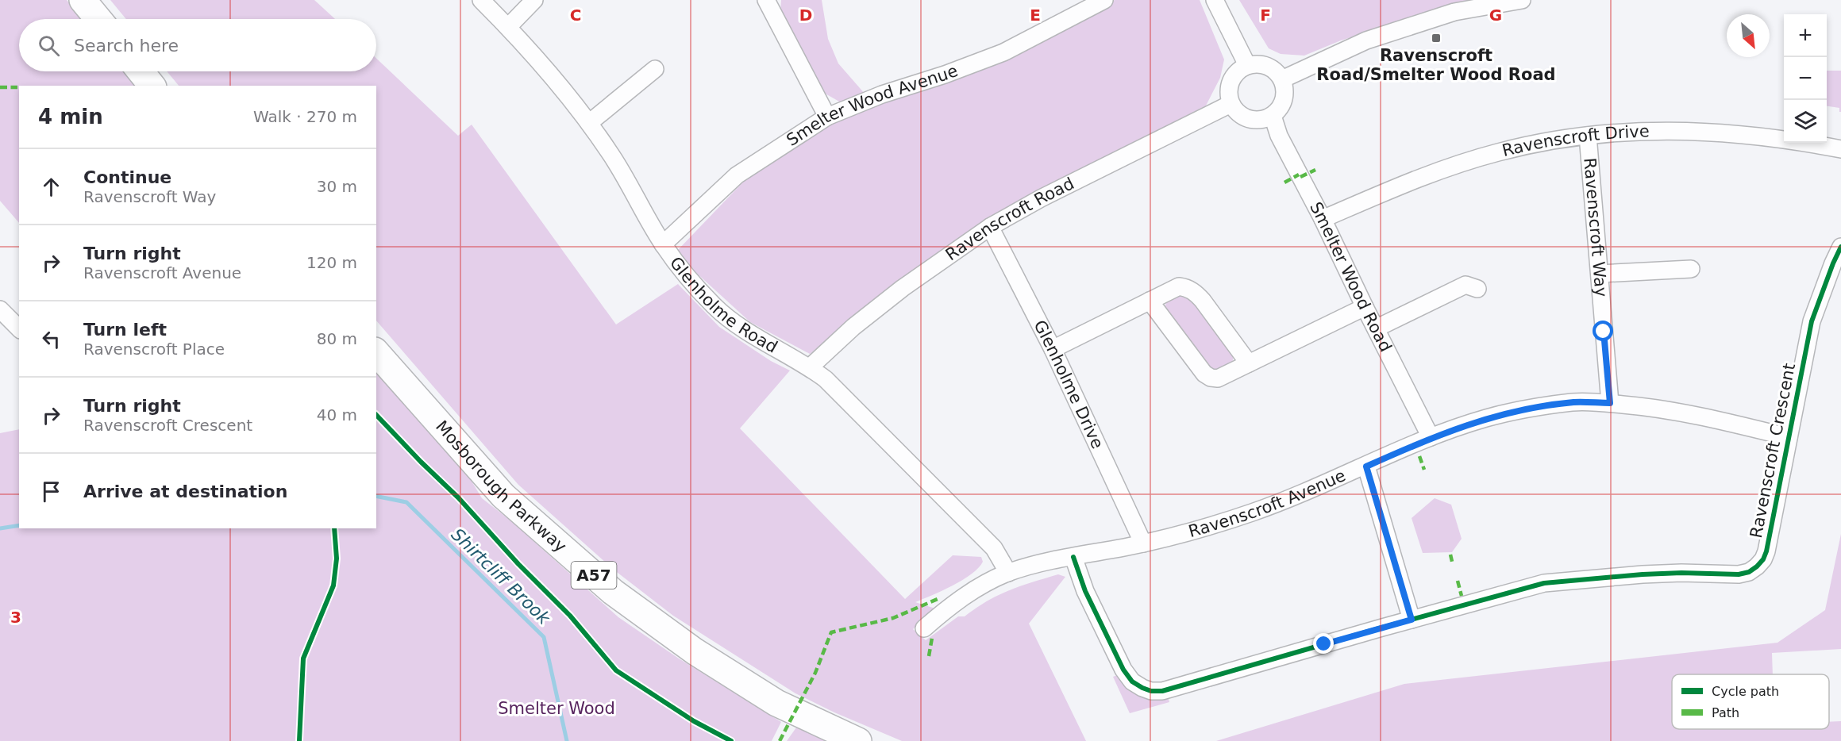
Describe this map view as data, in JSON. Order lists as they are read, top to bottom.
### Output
{
  "streets": {
    "highway": ["Mosborough Parkway", "A57"],
    "street": [
      "Smelter Wood Avenue",
      "Ravenscroft Drive",
      "Ravenscroft Road",
      "Ravenscroft Way",
      "Smelter Wood Road",
      "Glenholme Road",
      "Glenholme Drive",
      "Ravenscroft Crescent",
      "Ravenscroft Avenue"
    ]
  },
  "crossings": [
    ["Smelter Wood Avenue", "Glenholme Road"],
    ["Ravenscroft Drive", "Ravenscroft Way"],
    ["Ravenscroft Drive", "Smelter Wood Road"],
    ["Ravenscroft Road", "Smelter Wood Road"],
    ["Ravenscroft Road", "Glenholme Road"],
    ["Ravenscroft Road", "Glenholme Drive"],
    ["Ravenscroft Way", "Ravenscroft Avenue"],
    ["Smelter Wood Road", "Ravenscroft Avenue"],
    ["Glenholme Road", "Ravenscroft Avenue"],
    ["Glenholme Drive", "Ravenscroft Avenue"],
    ["Ravenscroft Crescent", "Ravenscroft Avenue"]
  ],
  "water": ["Shirtcliff Brook"],
  "parks": ["Smelter Wood"],
  "places": {
    "transit": ["Ravenscroft Road/Smelter Wood Road"]
  },
  "legend": ["Cycle path", "Path"],
  "north": "bottom right",
  "page": {
    "map_buttons": ["+", "−"],
    "search": "Search here",
    "heading": ["4 min", "Walk · 270 m"],
    "list": [
      ["Continue", "Ravenscroft Way", "30 m"],
      ["Turn right", "Ravenscroft Avenue", "120 m"],
      ["Turn left", "Ravenscroft Place", "80 m"],
      ["Turn right", "Ravenscroft Crescent", "40 m"],
      "Arrive at destination"
    ]
  },
  "grid": {
    "columns": [
      "C",
      "D",
      "E",
      "F",
      "G"
    ],
    "rows": ["3"]
  }
}
